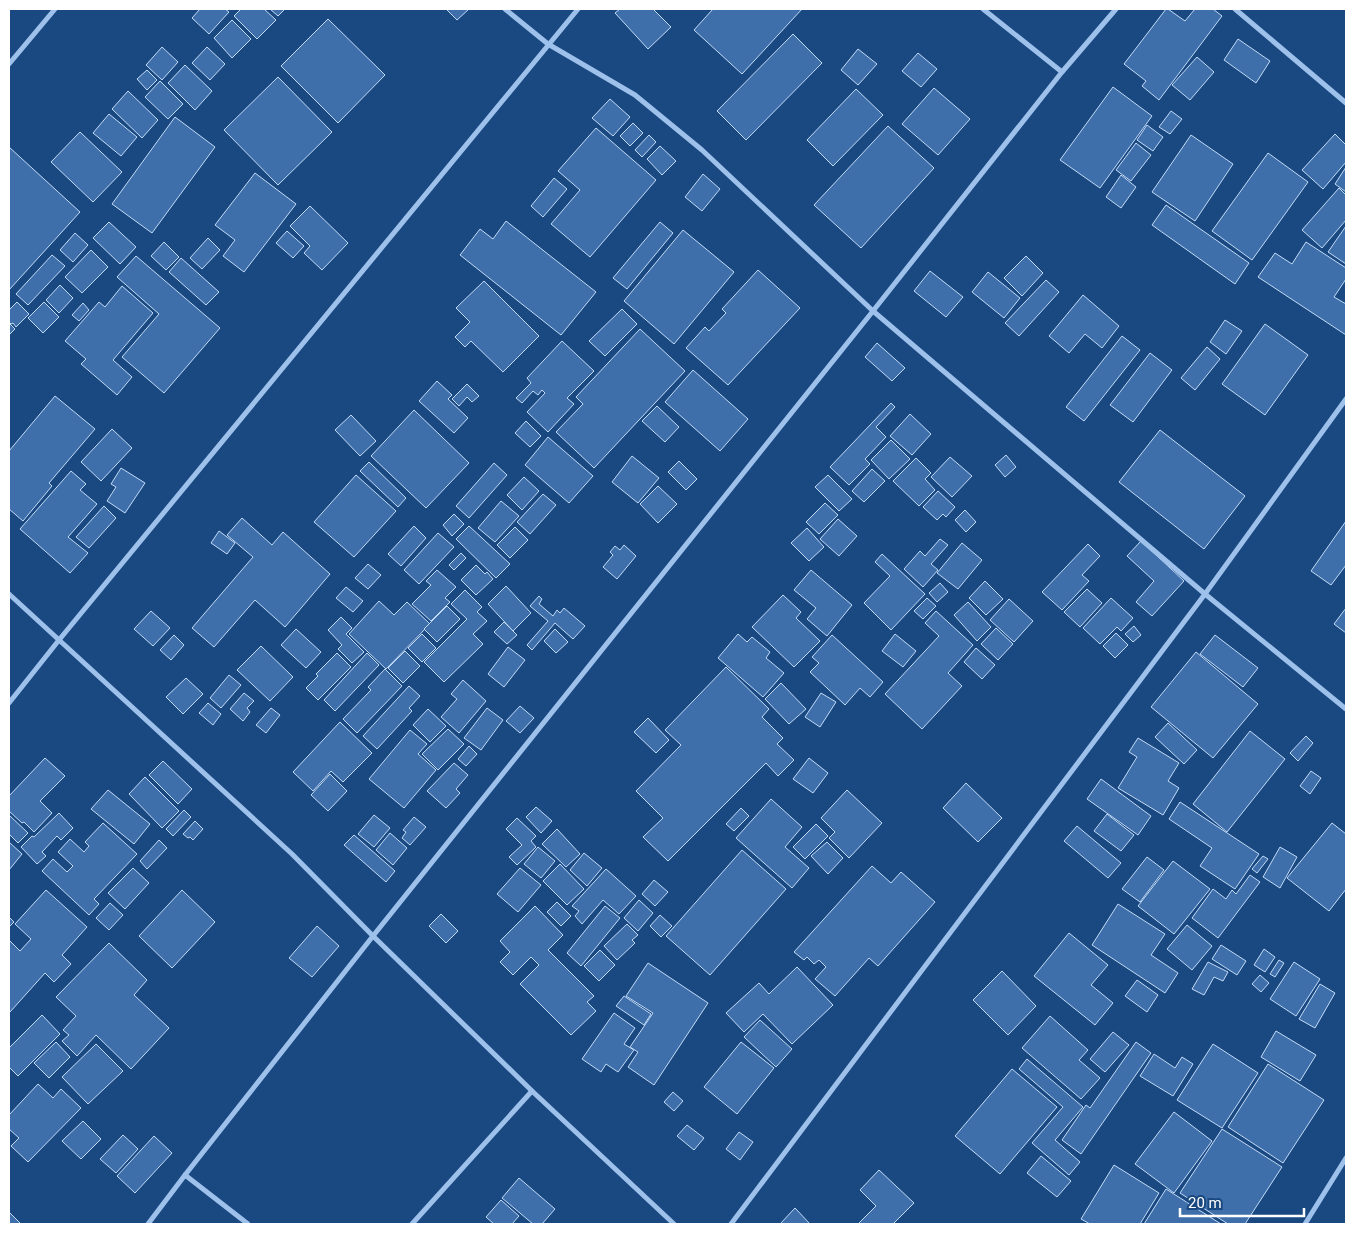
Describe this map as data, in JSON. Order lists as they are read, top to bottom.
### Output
{
  "scale_bar": "20 m"
}
